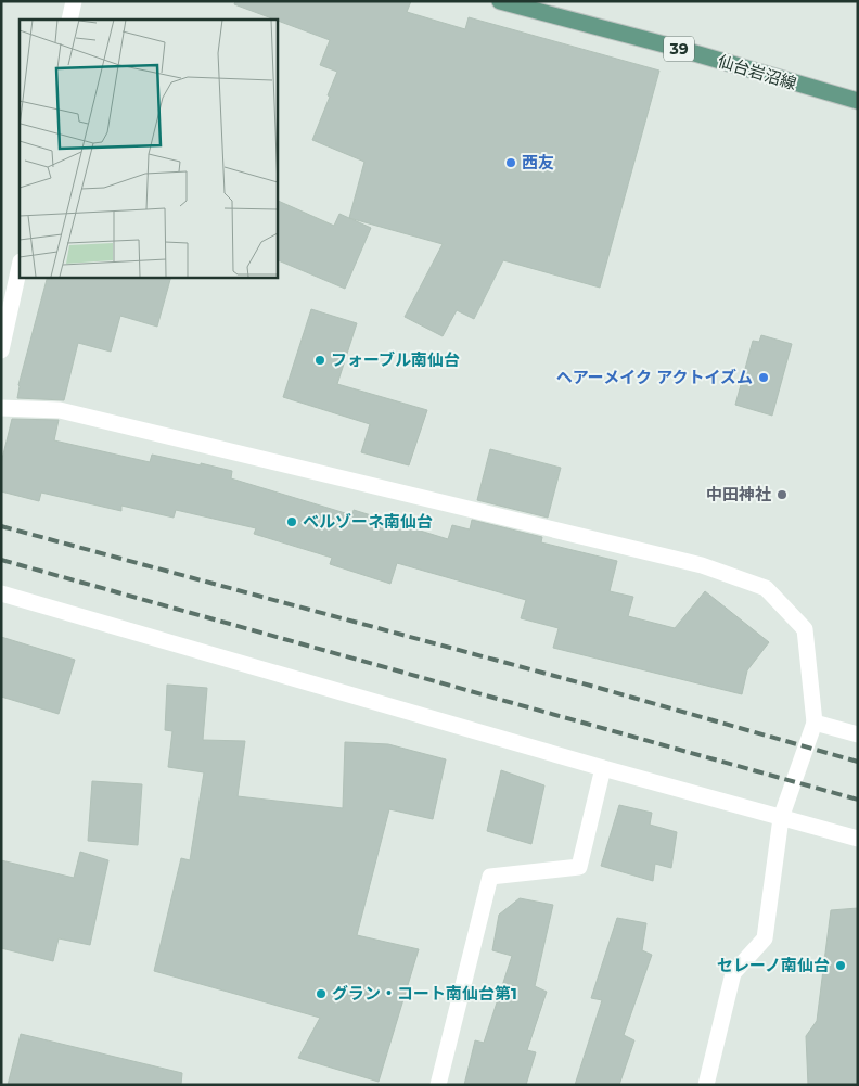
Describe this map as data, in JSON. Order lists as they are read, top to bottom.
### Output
{
  "streets": {
    "main road": ["39", "仙台岩沼線"]
  },
  "places": [
    "西友",
    "フォーブル南仙台",
    "ヘアーメイク アクトイズム",
    "中田神社",
    "ベルゾーネ南仙台",
    "セレーノ南仙台",
    "グラン・コート南仙台第1"
  ]
}
